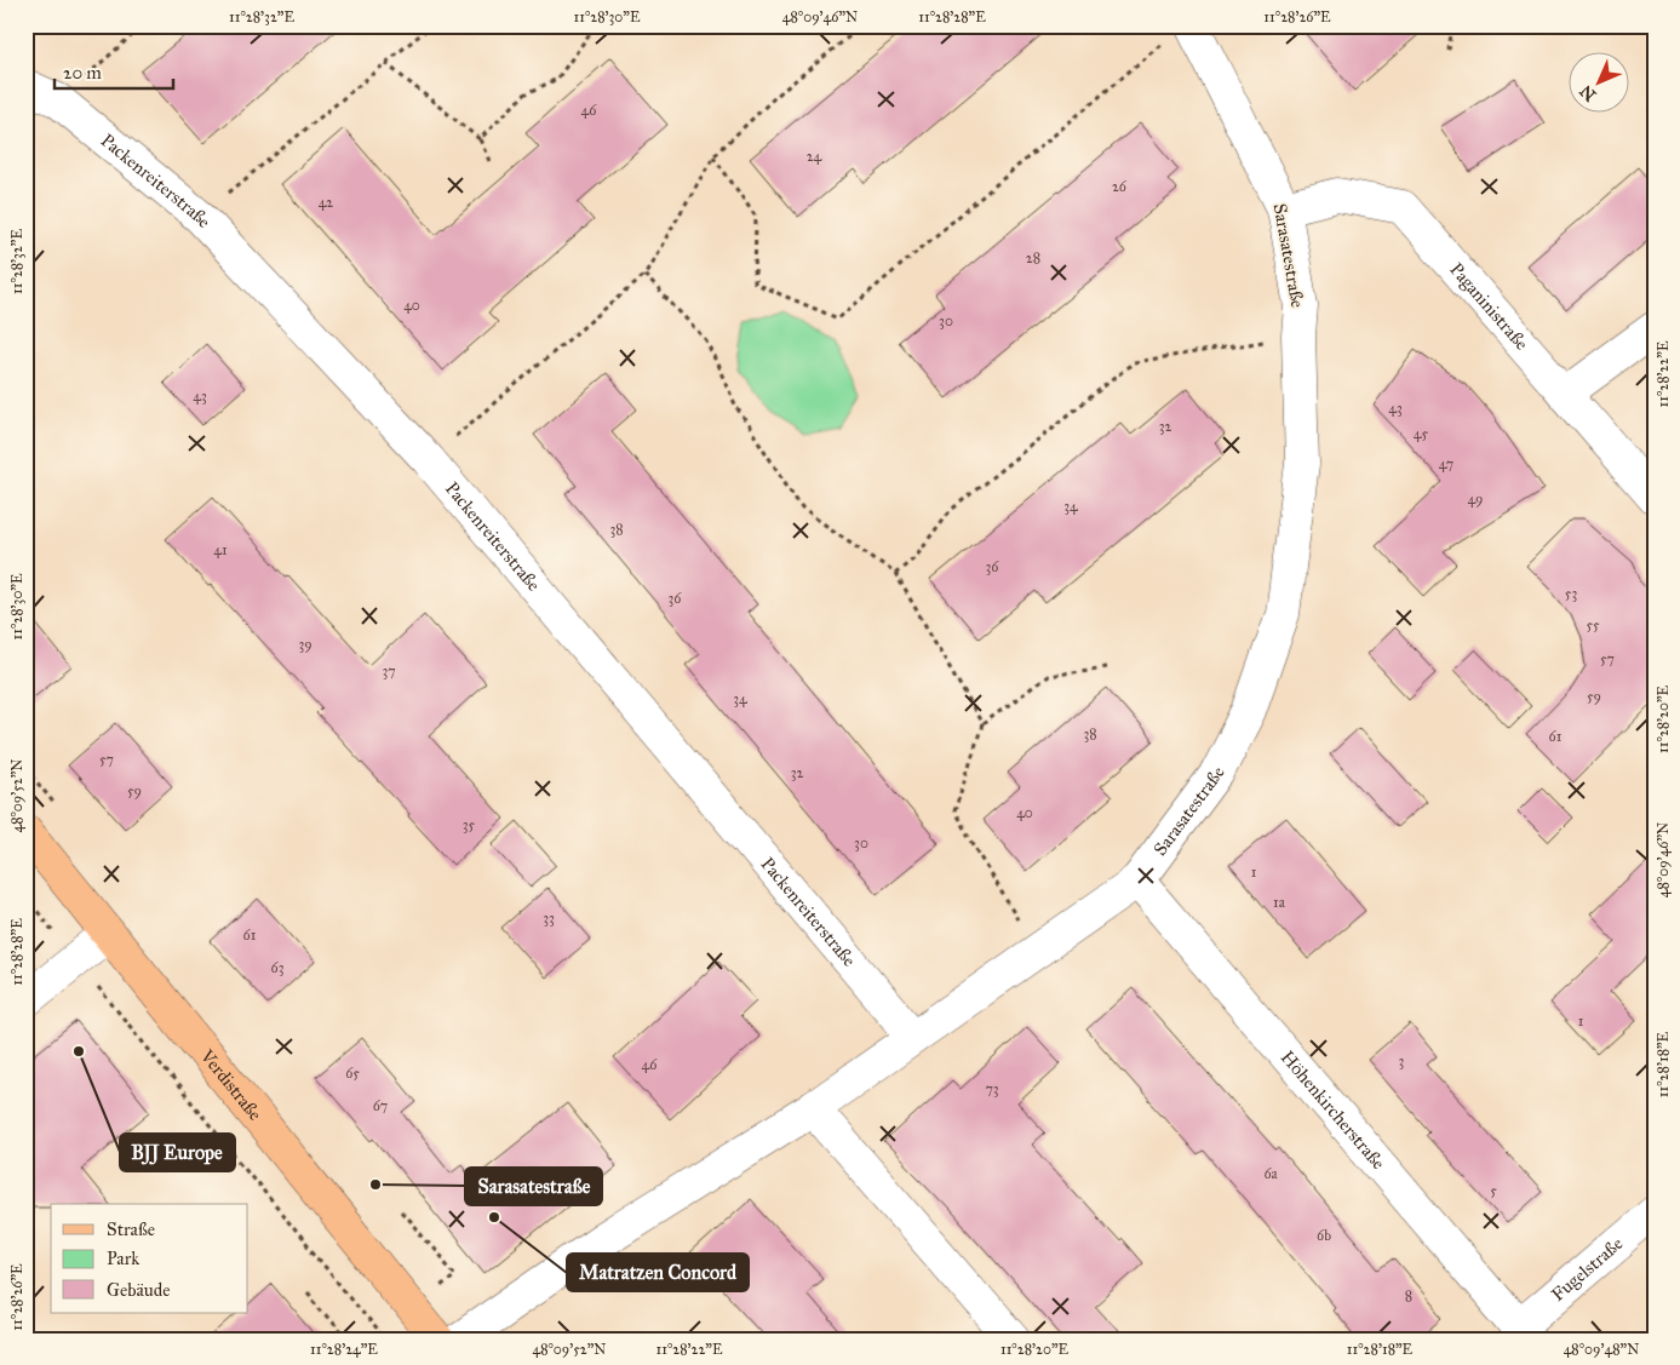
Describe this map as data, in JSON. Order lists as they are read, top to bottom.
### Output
{
  "streets": {
    "main road": ["Verdistraße"],
    "street": [
      "Packenreiterstraße",
      "Sarasatestraße",
      "Paganinistraße",
      "Höhenkircherstraße",
      "Fugelstraße"
    ]
  },
  "crossings": [
    ["Packenreiterstraße", "Sarasatestraße"],
    ["Sarasatestraße", "Paganinistraße"],
    ["Sarasatestraße", "Höhenkircherstraße"],
    ["Höhenkircherstraße", "Fugelstraße"]
  ],
  "places": ["BJJ Europe", "Sarasatestraße", "Matratzen Concord"],
  "house_numbers": [
    "46",
    "24",
    "26",
    "42",
    "28",
    "40",
    "30",
    "43",
    "43",
    "32",
    "45",
    "47",
    "49",
    "34",
    "38",
    "41",
    "36",
    "53",
    "36",
    "55",
    "39",
    "57",
    "37",
    "59",
    "34",
    "38",
    "61",
    "57",
    "32",
    "59",
    "40",
    "35",
    "30",
    "1",
    "1a",
    "33",
    "61",
    "63",
    "1",
    "3",
    "46",
    "65",
    "73",
    "67",
    "6a",
    "5",
    "6b",
    "8"
  ],
  "legend": ["Straße", "Park", "Gebäude"],
  "scale_bar": "20 m",
  "north": "bottom left",
  "coordinates": [
    "11°28'32\"E",
    "11°28'30\"E",
    "48°09'46\"N",
    "11°28'28\"E",
    "11°28'26\"E",
    "11°28'22\"E",
    "11°28'20\"E",
    "48°09'52\"N",
    "11°28'18\"E",
    "11°28'24\"E",
    "48°09'48\"N"
  ]
}
